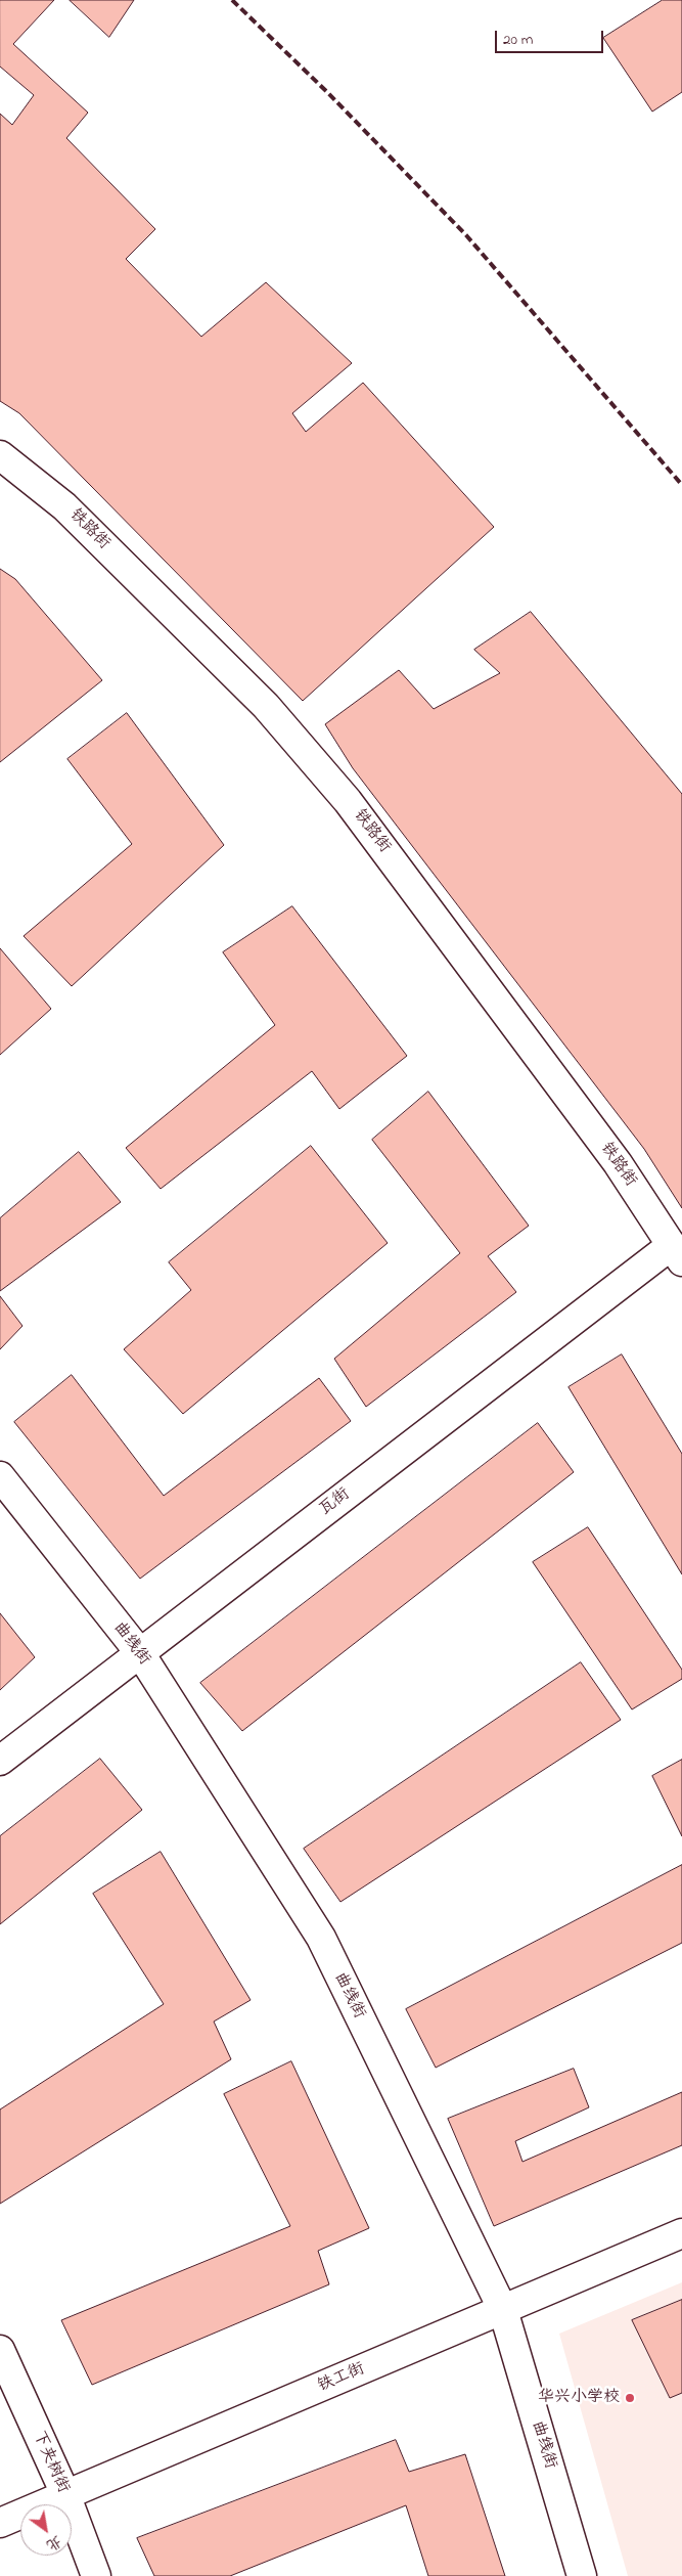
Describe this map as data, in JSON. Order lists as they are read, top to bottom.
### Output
{
  "streets": {
    "street": [
      "铁路街",
      "瓦街",
      "曲线街",
      "铁工街",
      "下夹树街"
    ]
  },
  "crossings": [
    ["铁路街", "瓦街"],
    ["瓦街", "曲线街"],
    ["曲线街", "铁工街"],
    ["铁工街", "下夹树街"]
  ],
  "places": ["华兴小学校"],
  "scale_bar": "20 m",
  "north": "bottom right"
}
